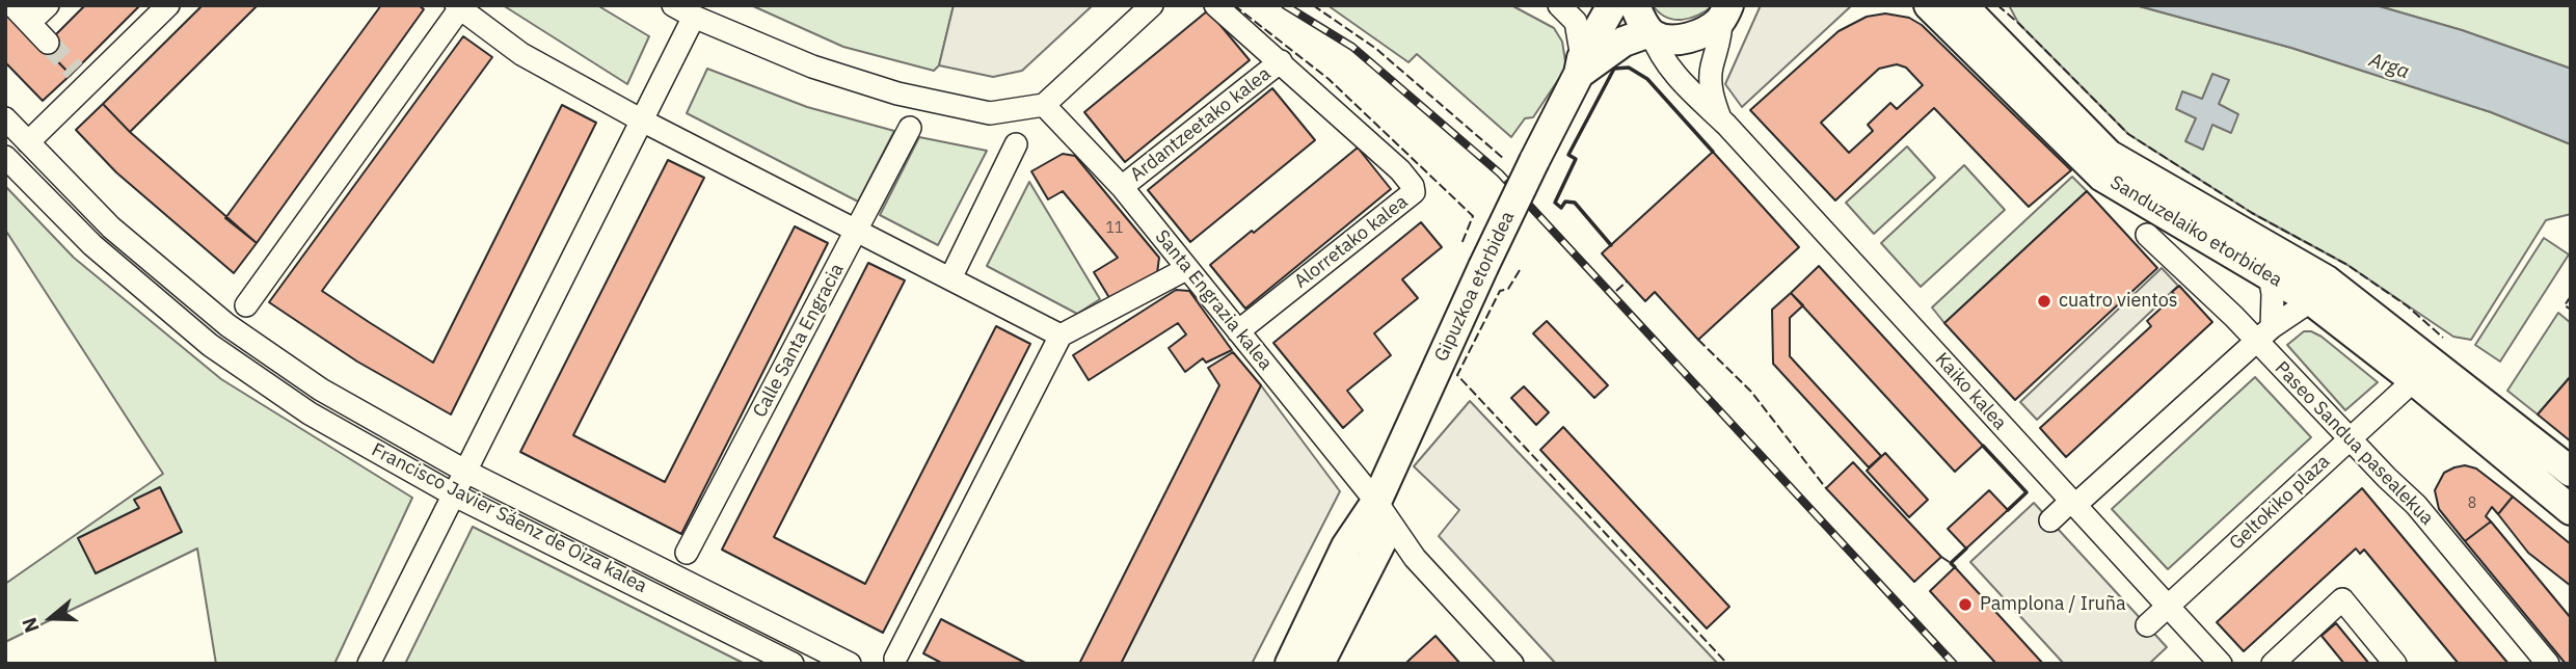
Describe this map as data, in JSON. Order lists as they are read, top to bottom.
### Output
{
  "streets": {
    "main road": ["Sanduzelaiko etorbidea", "Gipuzkoa etorbidea"],
    "street": [
      "Ardantzeetako kalea",
      "Alorretako kalea",
      "Santa Engrazia kalea",
      "Calle Santa Engracia",
      "Kaiko kalea",
      "Paseo Sandua pasealekua",
      "Geltokiko plaza",
      "Francisco Javier Sáenz de Oiza kalea"
    ]
  },
  "crossings": [
    ["Ardantzeetako kalea", "Alorretako kalea"],
    ["Ardantzeetako kalea", "Santa Engrazia kalea"],
    ["Sanduzelaiko etorbidea", "Geltokiko plaza"],
    ["Alorretako kalea", "Santa Engrazia kalea"],
    ["Gipuzkoa etorbidea", "Santa Engrazia kalea"],
    ["Gipuzkoa etorbidea", "Kaiko kalea"],
    ["Kaiko kalea", "Geltokiko plaza"],
    ["Paseo Sandua pasealekua", "Geltokiko plaza"]
  ],
  "water": ["Arga"],
  "places": ["cuatro vientos", "Pamplona / Iruña"],
  "house_numbers": ["11", "8"],
  "north": "left"
}
